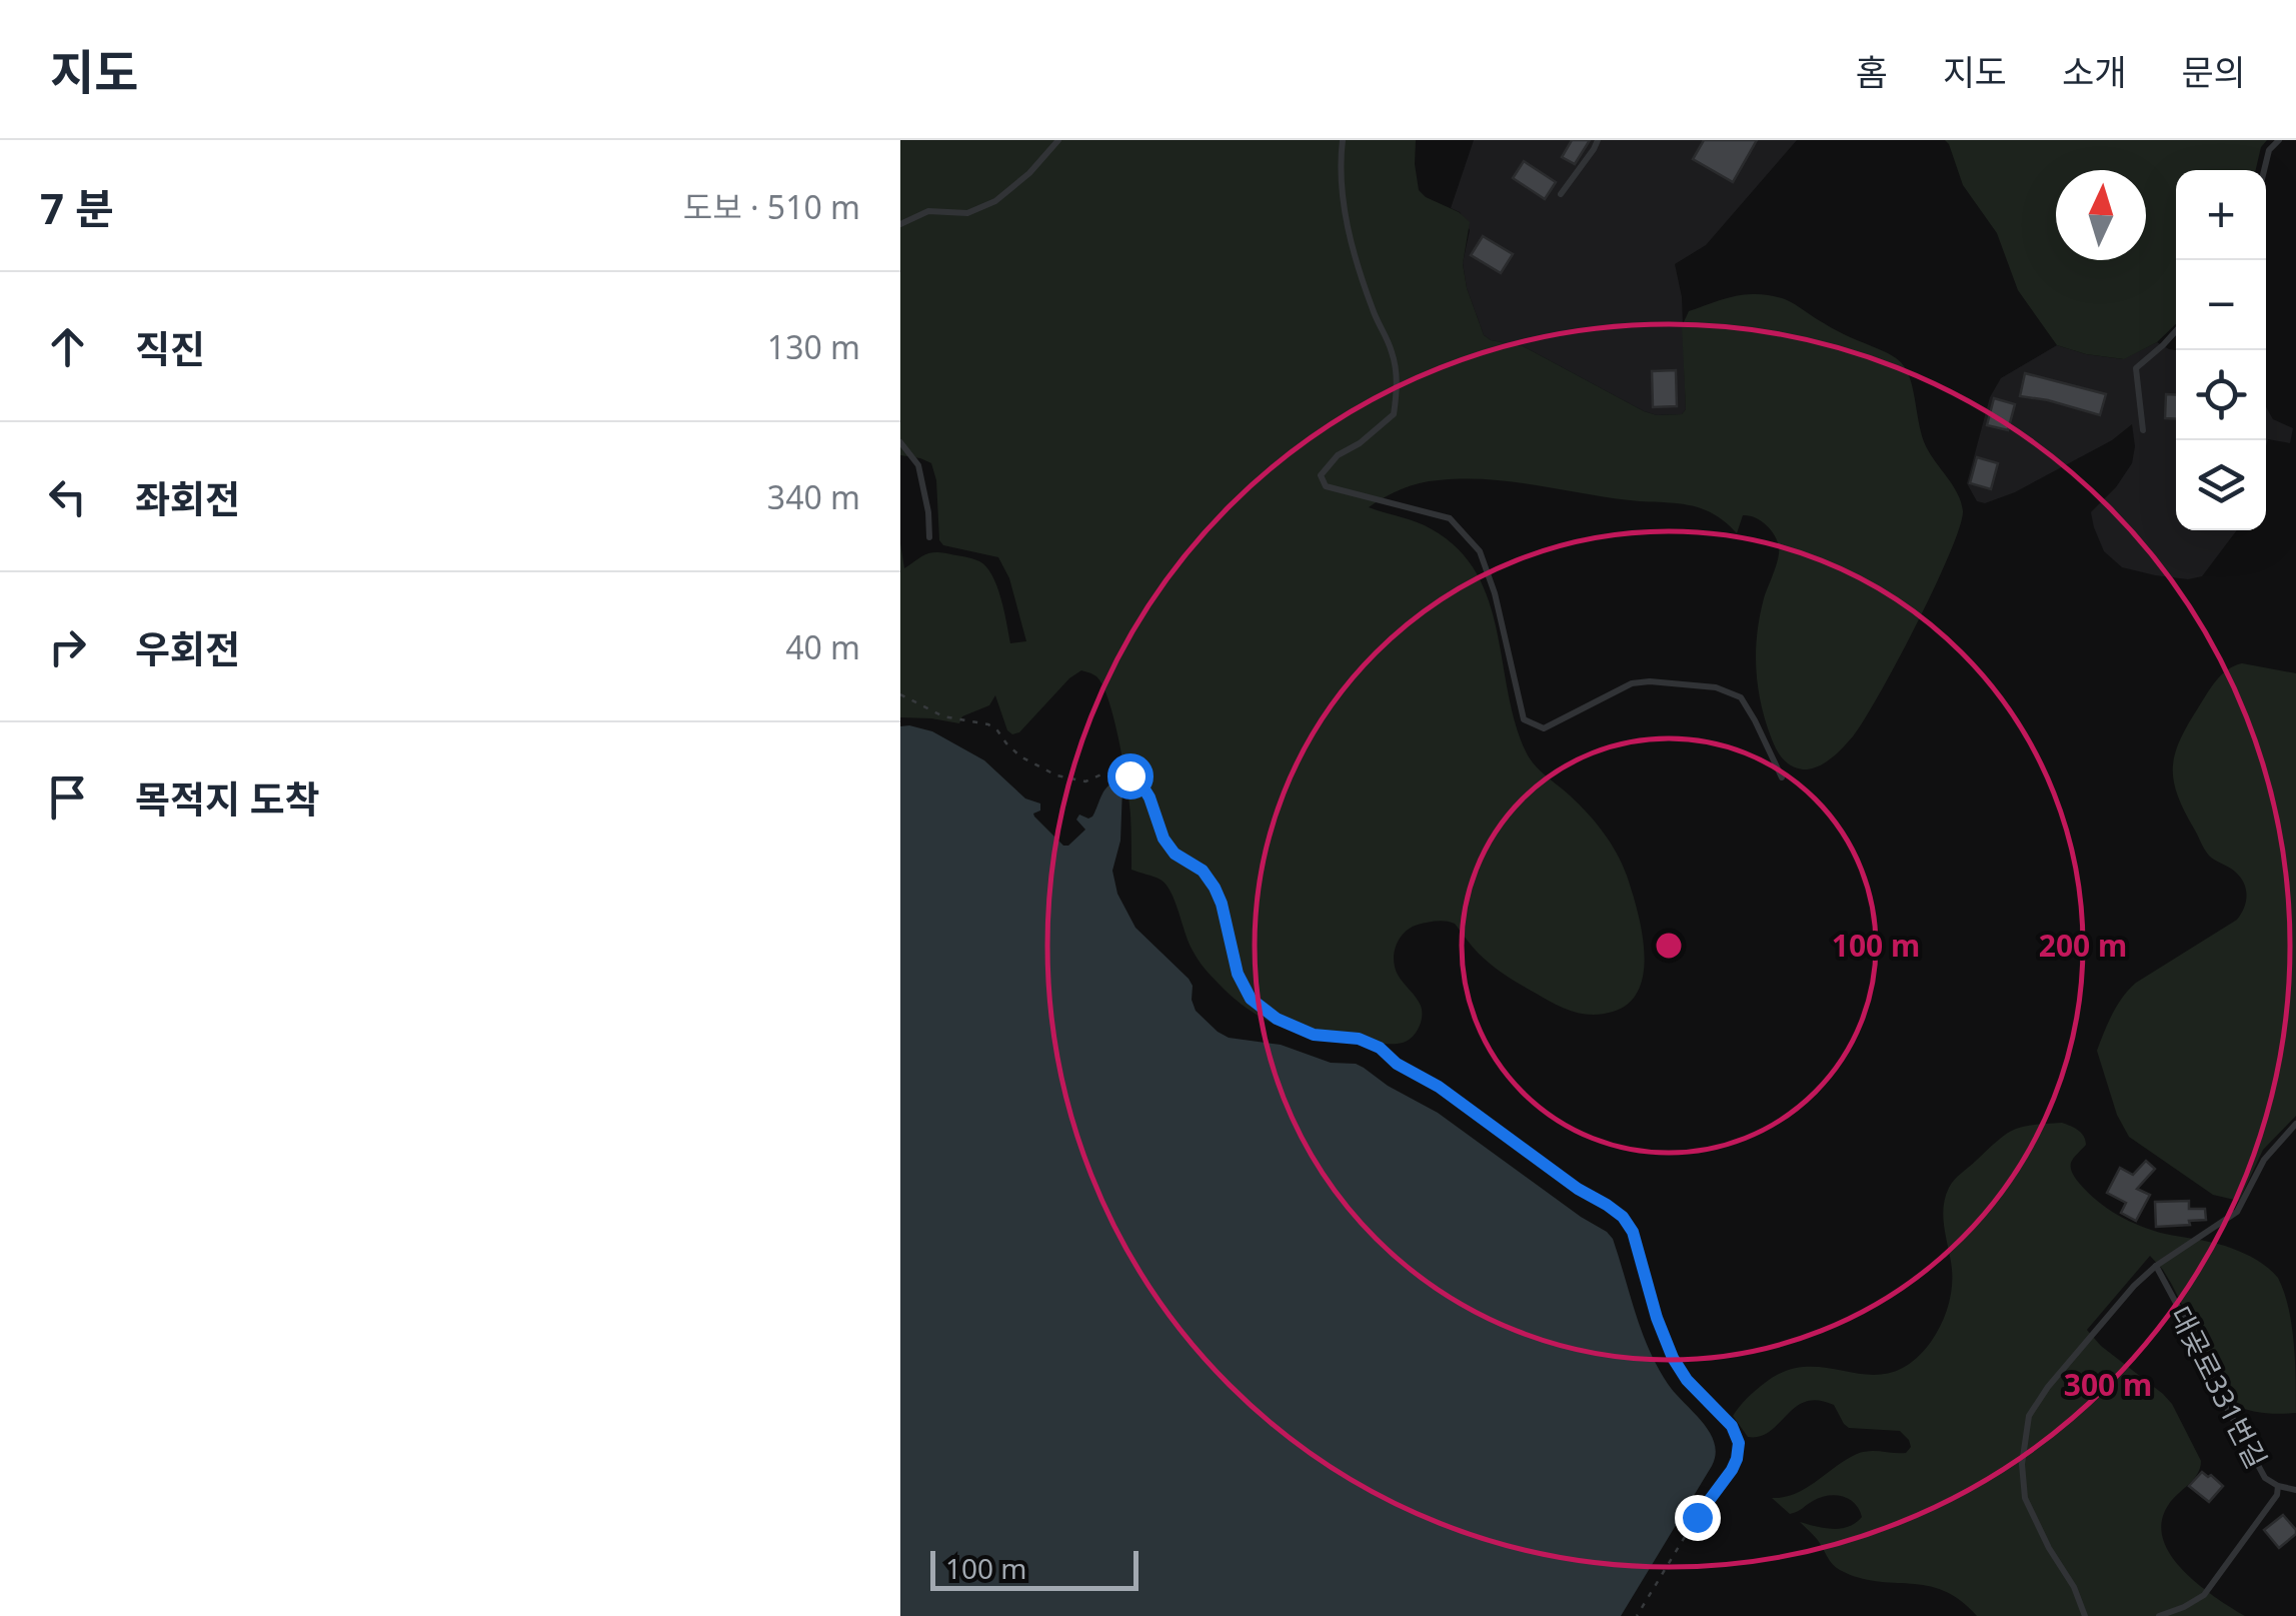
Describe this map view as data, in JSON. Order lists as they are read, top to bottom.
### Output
{
  "streets": {
    "lane": ["대곶로331번길"]
  },
  "scale_bar": "100 m",
  "north": "top",
  "page": {
    "header": "지도",
    "nav": [
      "홈",
      "지도",
      "소개",
      "문의"
    ],
    "heading": ["7 분", "도보 · 510 m"],
    "map_buttons": ["+", "−"],
    "list": [
      ["직진", "130 m"],
      ["좌회전", "340 m"],
      ["우회전", "40 m"],
      "목적지 도착"
    ],
    "scale": "100 m"
  },
  "rings": ["100 m", "200 m", "300 m"]
}
